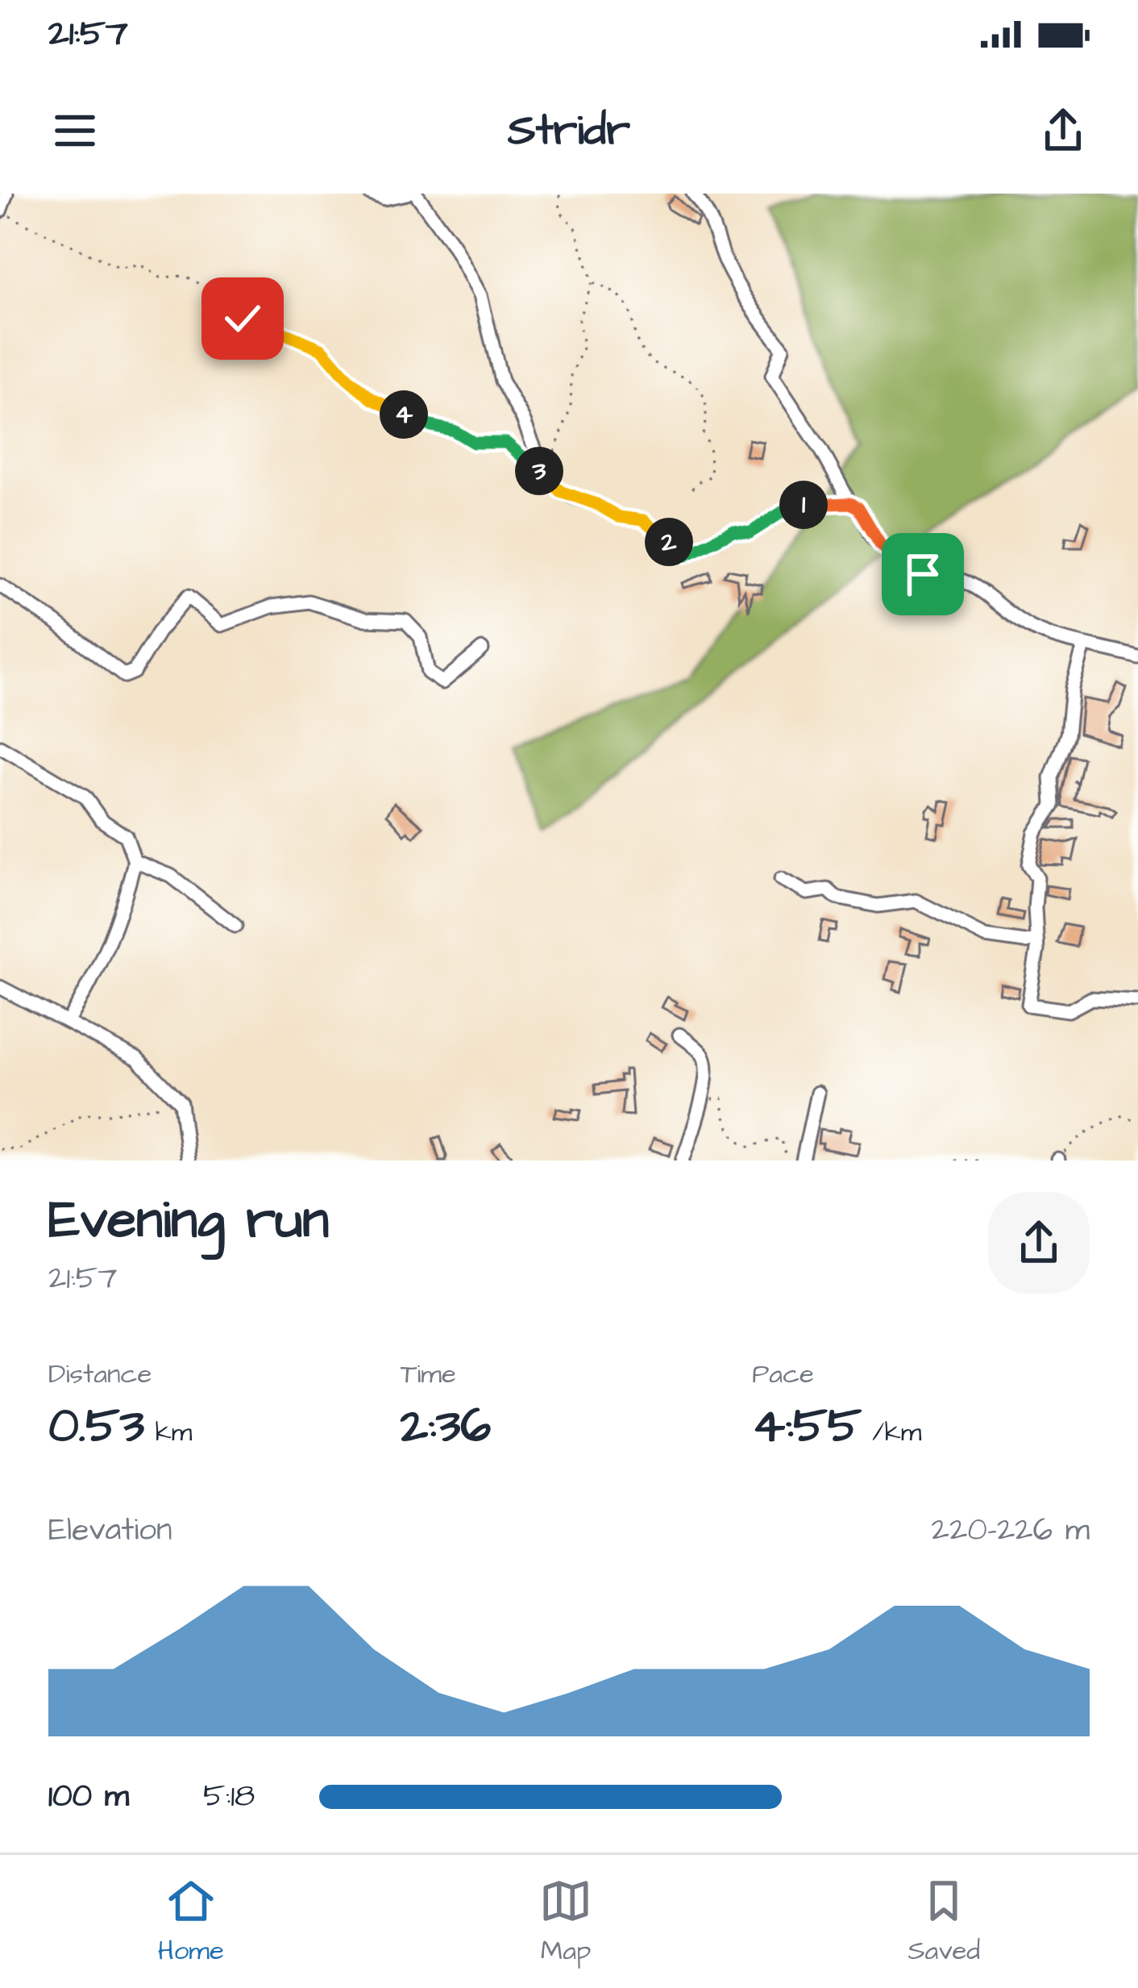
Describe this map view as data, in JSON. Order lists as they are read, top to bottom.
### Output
{
  "page": {
    "status": "21:57",
    "header": "Stridr",
    "pins": [
      "4",
      "3",
      "1",
      "2"
    ],
    "heading": ["Evening run", "21:57"],
    "stats": [
      ["Distance", "0.53 km"],
      ["Time", "2:36"],
      ["Pace", "4:55 /km"]
    ],
    "chart": ["Elevation", "220–226 m"],
    "list": [
      {
        "name": "100 m",
        "note": "5:18"
      }
    ],
    "tabs": ["Home", "Map", "Saved"]
  }
}
